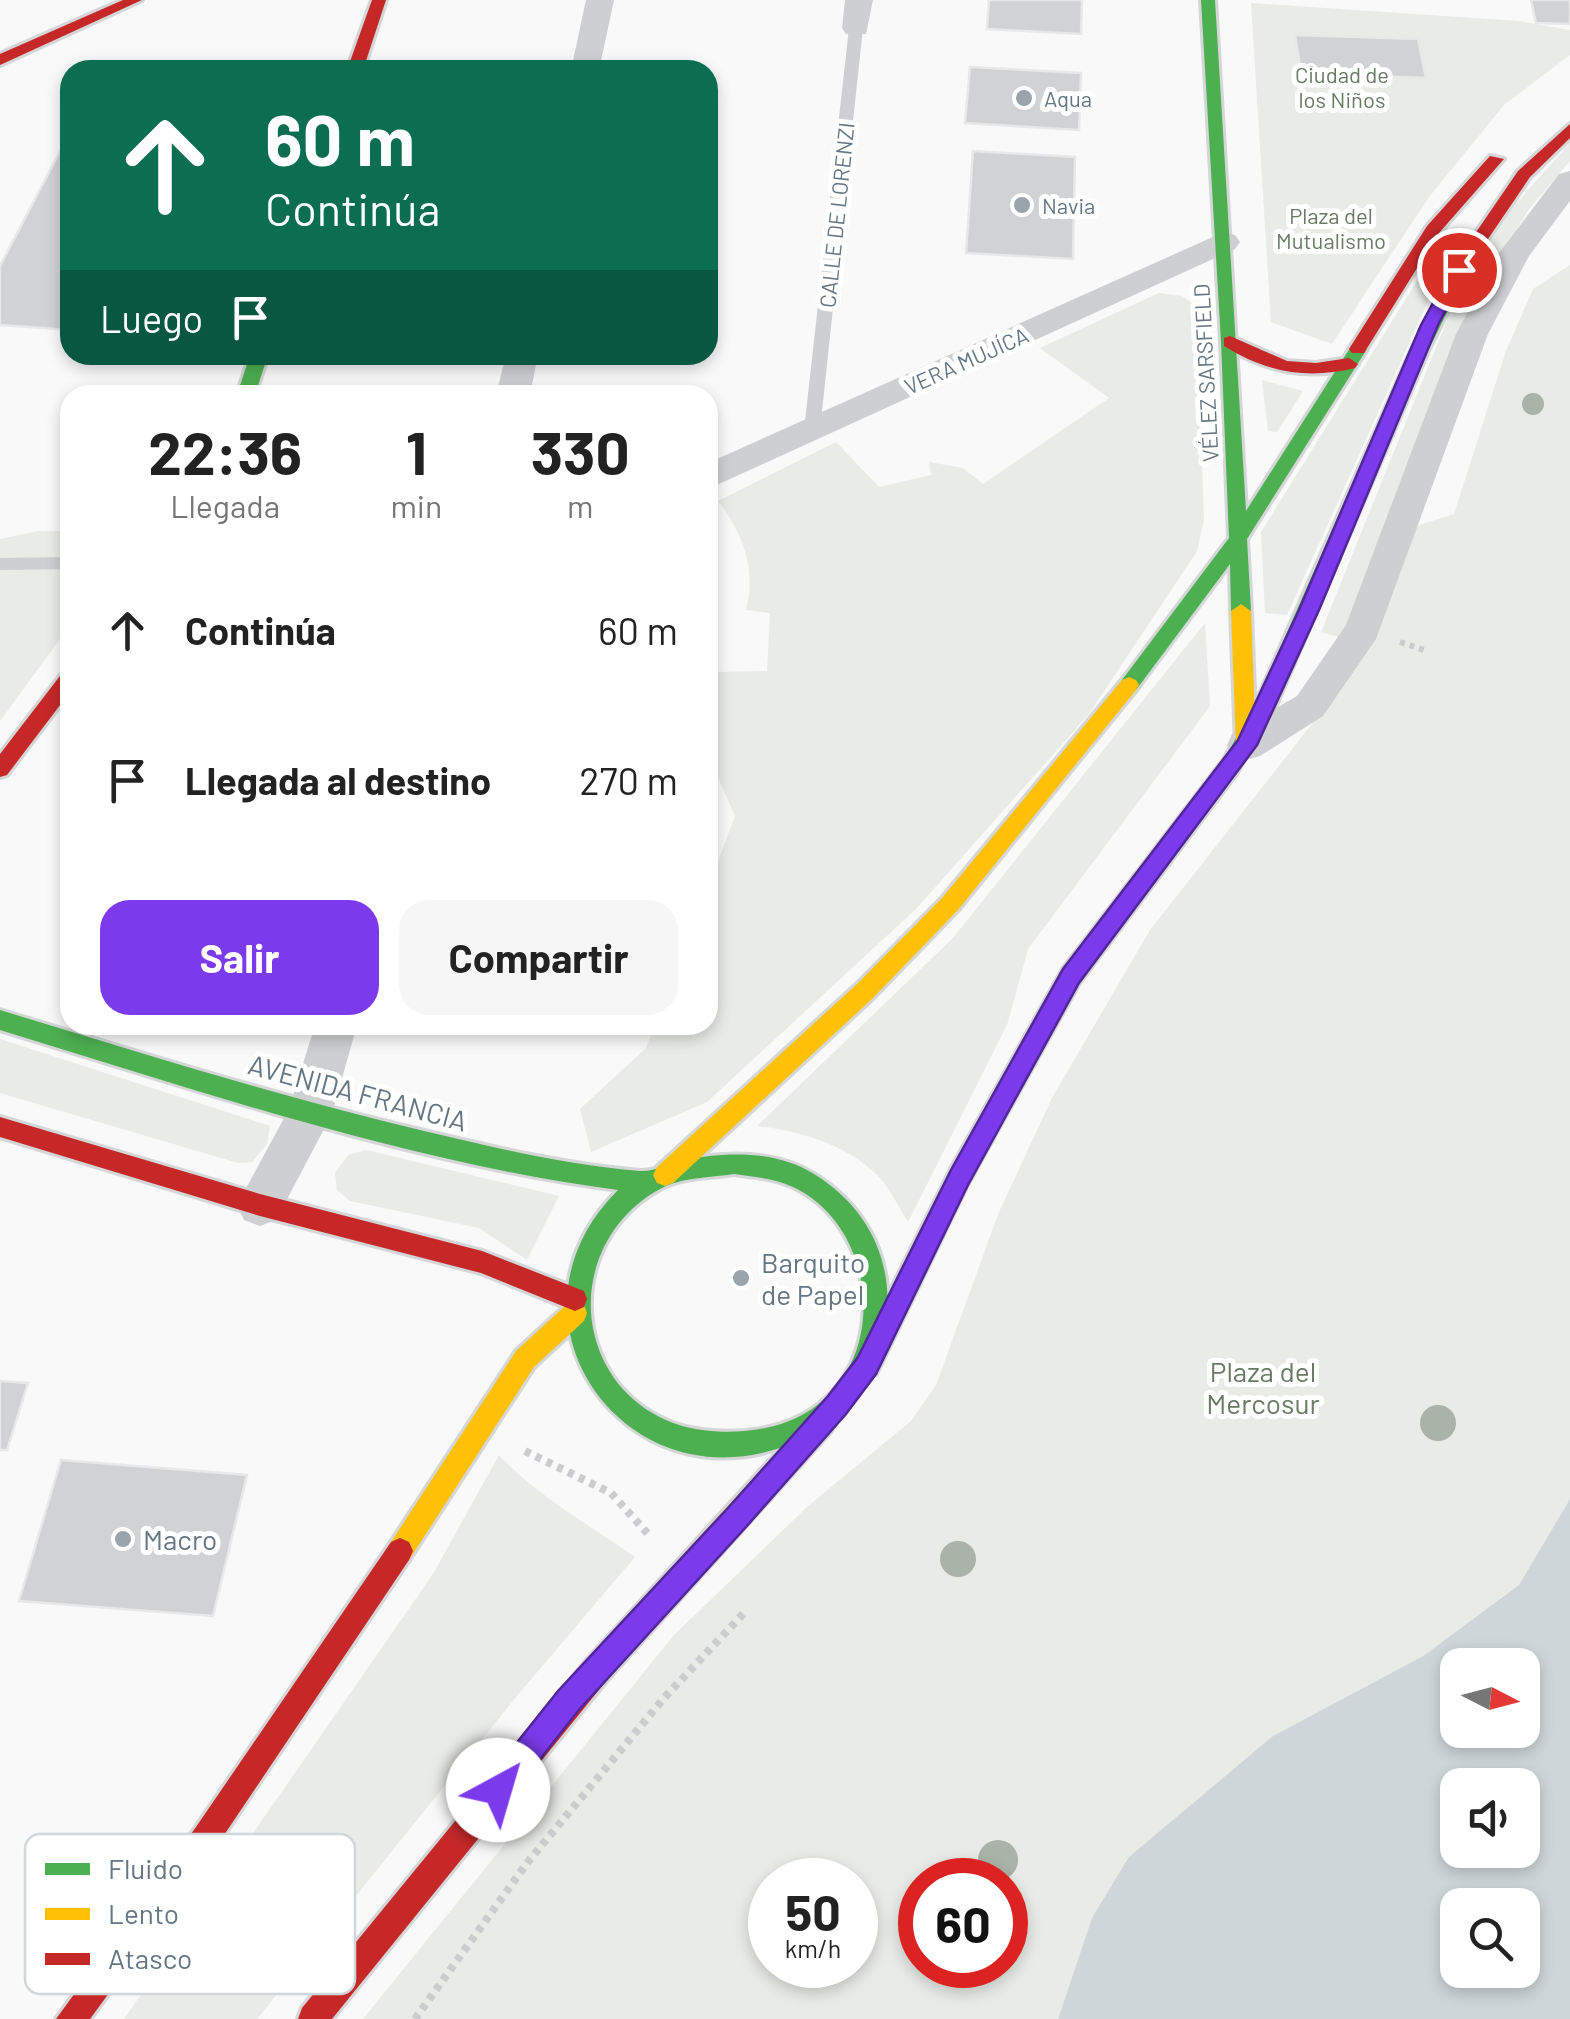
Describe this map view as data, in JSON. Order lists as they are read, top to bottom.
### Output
{
  "streets": {
    "main road": ["VÉLEZ SARSFIELD", "AVENIDA FRANCIA"],
    "street": ["VERA MUJÍCA"],
    "lane": ["CALLE DE LORENZI"]
  },
  "crossings": [
    ["CALLE DE LORENZI", "VERA MUJÍCA"],
    ["VERA MUJÍCA", "VÉLEZ SARSFIELD"]
  ],
  "parks": ["Ciudad de los Niños", "Plaza del Mutualismo", "Plaza del Mercosur"],
  "places": [
    "Aqua",
    "Navia",
    "Barquito de Papel",
    "Macro"
  ],
  "legend": ["Fluido", "Lento", "Atasco"],
  "north": "right",
  "page": {
    "turn": ["60 m", "Continúa"],
    "then": "Luego",
    "eta": [
      "22:36",
      "Llegada",
      "1",
      "min",
      "330",
      "m"
    ],
    "list": [
      {
        "name": "Continúa",
        "value": "60 m"
      },
      {
        "name": "Llegada al destino",
        "value": "270 m"
      }
    ],
    "buttons": ["Salir", "Compartir"],
    "speed": "50 km/h",
    "limit": "60"
  }
}
